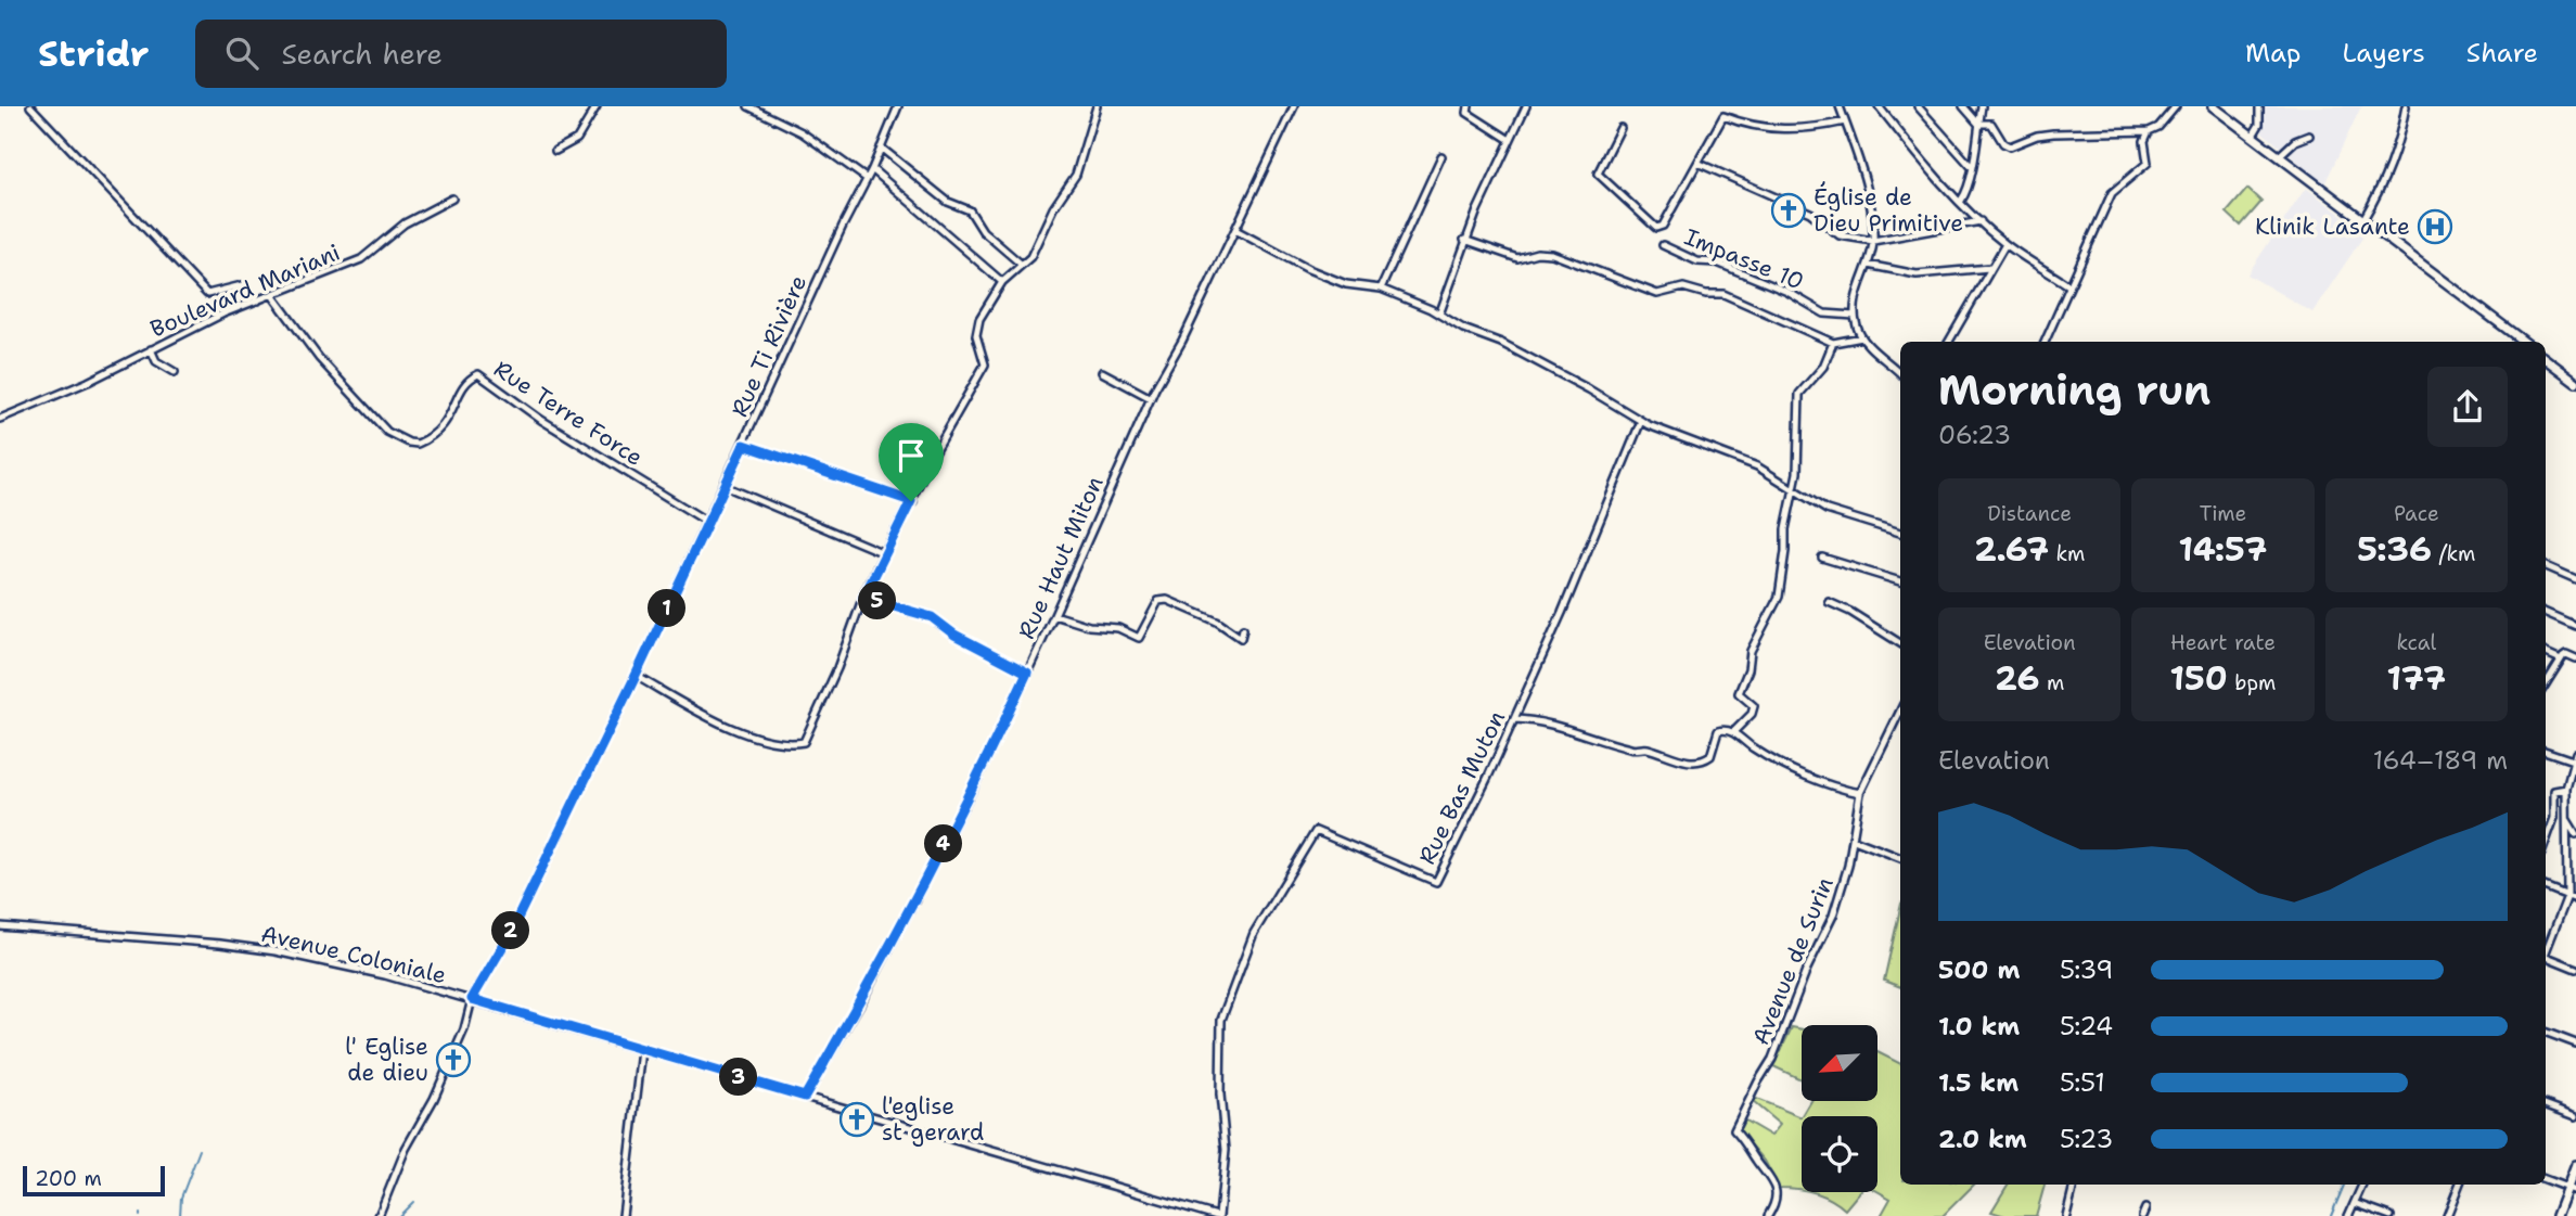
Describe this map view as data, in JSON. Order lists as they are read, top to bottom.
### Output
{
  "streets": {
    "street": [
      "Impasse 10",
      "Boulevard Mariani",
      "Rue Ti Rivière",
      "Rue Terre Force",
      "Rue Haut Miton",
      "Rue Bas Muton",
      "Avenue Coloniale",
      "Avenue de Surin"
    ]
  },
  "crossings": [
    ["Boulevard Mariani", "Rue Terre Force"],
    ["Rue Ti Rivière", "Rue Terre Force"],
    ["Rue Ti Rivière", "Avenue Coloniale"],
    ["Rue Haut Miton", "Avenue Coloniale"],
    ["Rue Bas Muton", "Avenue Coloniale"]
  ],
  "places": {
    "church": ["Église de Dieu Primitive", "l' Eglise de dieu", "l'eglise st gerard"],
    "hospital": ["Klinik Lasante"]
  },
  "scale_bar": "200 m",
  "north": "bottom left",
  "page": {
    "header": "Stridr",
    "search": "Search here",
    "nav": ["Map", "Layers", "Share"],
    "heading": ["Morning run", "06:23"],
    "stats": [
      ["Distance", "2.67 km"],
      ["Time", "14:57"],
      ["Pace", "5:36 /km"],
      ["Elevation", "26 m"],
      ["Heart rate", "150 bpm"],
      ["kcal", "177"]
    ],
    "pins": [
      "5",
      "1",
      "4",
      "2",
      "3"
    ],
    "chart": ["Elevation", "164–189 m"],
    "list": [
      {
        "name": "500 m",
        "note": "5:39"
      },
      {
        "name": "1.0 km",
        "note": "5:24"
      },
      {
        "name": "1.5 km",
        "note": "5:51"
      },
      {
        "name": "2.0 km",
        "note": "5:23"
      }
    ],
    "scale": "200 m"
  }
}
